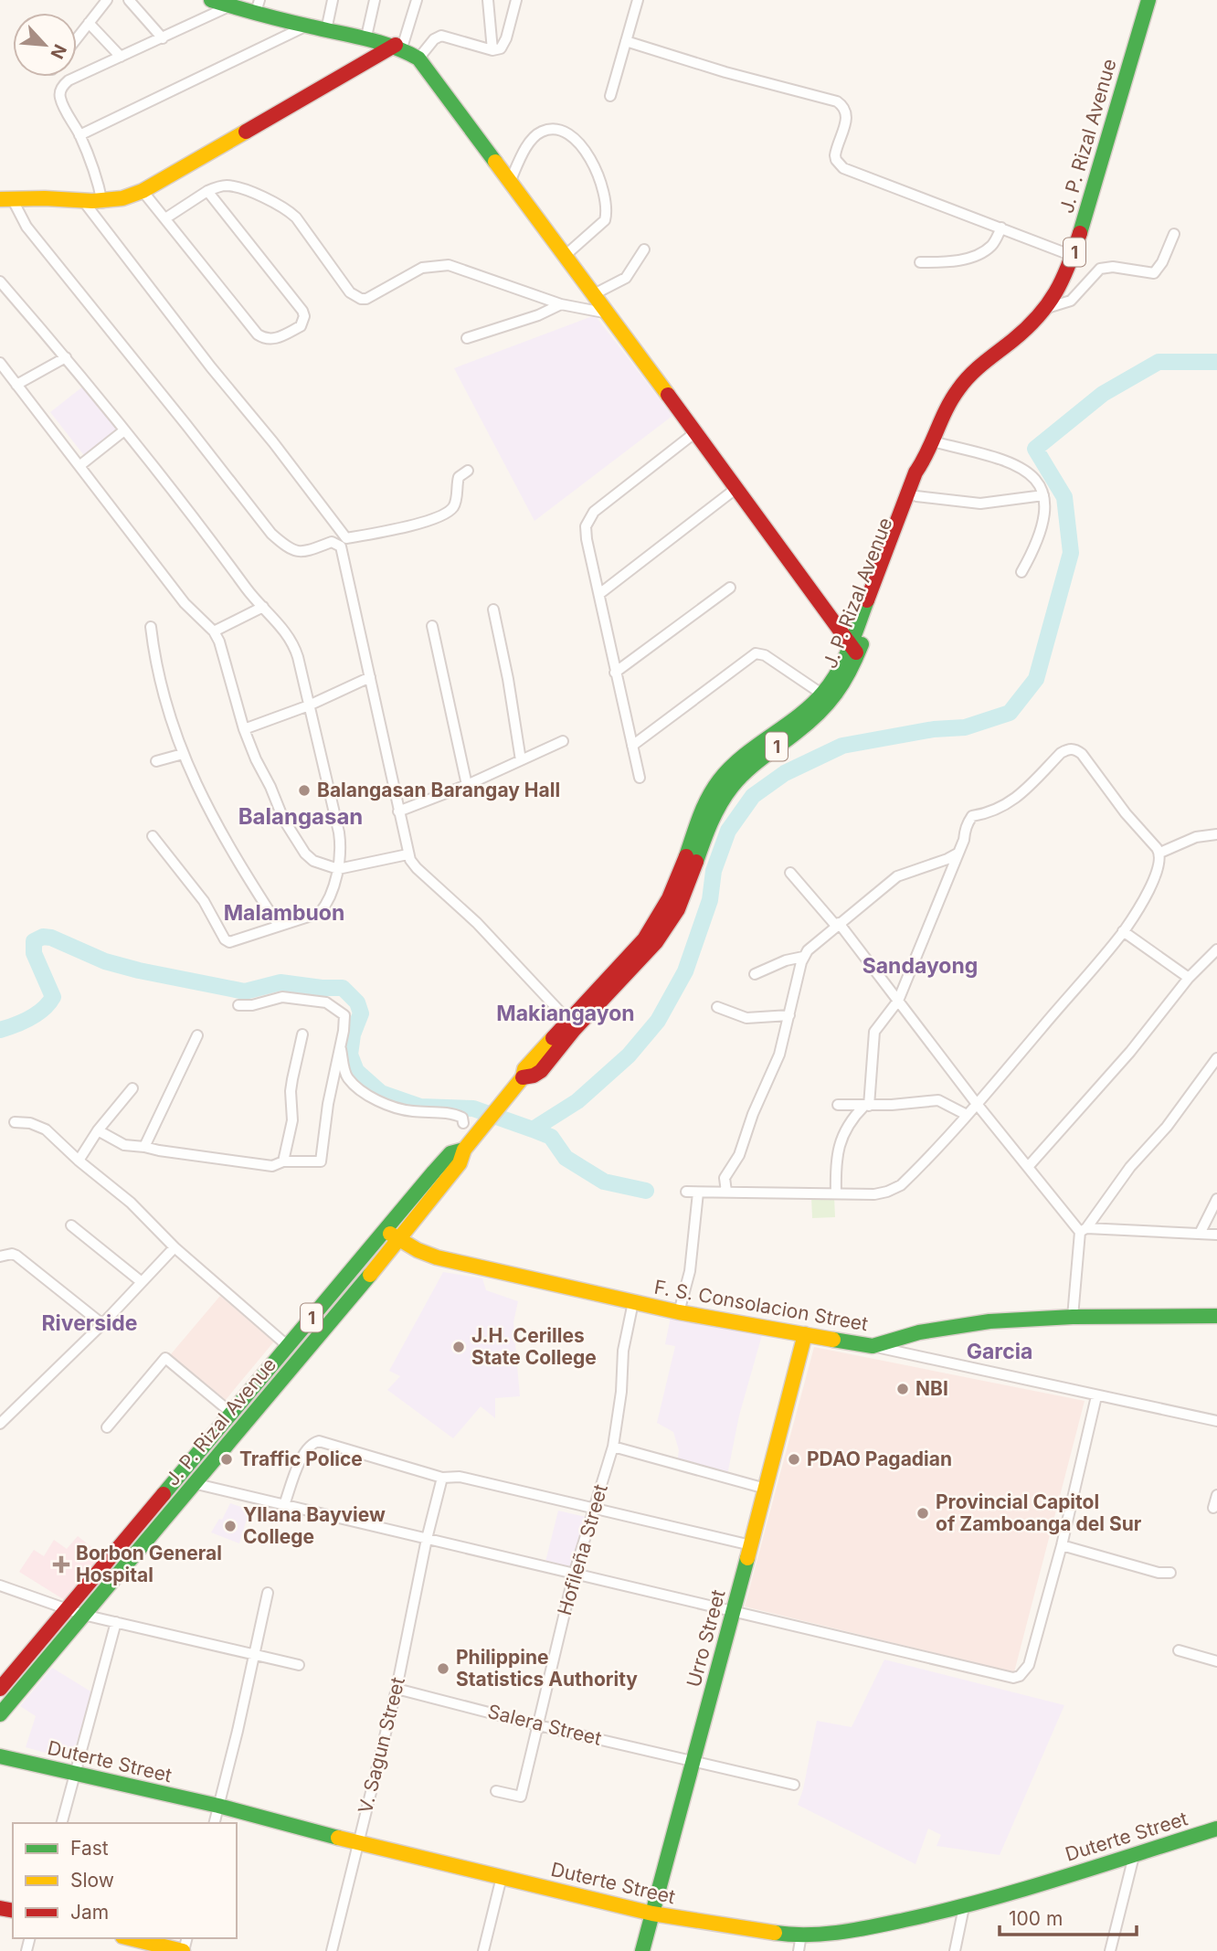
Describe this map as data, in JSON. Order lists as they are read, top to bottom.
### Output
{
  "streets": {
    "main road": [
      "J. P. Rizal Avenue",
      "1",
      "F. S. Consolacion Street",
      "Urro Street",
      "Duterte Street"
    ],
    "street": ["Hofileña Street", "Salera Street", "V. Sagun Street"]
  },
  "crossings": [
    ["J. P. Rizal Avenue", "F. S. Consolacion Street"],
    ["F. S. Consolacion Street", "Hofileña Street"],
    ["F. S. Consolacion Street", "Urro Street"],
    ["Hofileña Street", "Salera Street"],
    ["Urro Street", "Salera Street"],
    ["Urro Street", "Duterte Street"],
    ["Salera Street", "V. Sagun Street"],
    ["V. Sagun Street", "Duterte Street"]
  ],
  "districts": [
    "Balangasan",
    "Malambuon",
    "Sandayong",
    "Makiangayon",
    "Riverside",
    "Garcia"
  ],
  "places": {
    "other": [
      "Balangasan Barangay Hall",
      "J.H. Cerilles State College",
      "NBI",
      "Traffic Police",
      "PDAO Pagadian",
      "Provincial Capitol of Zamboanga del Sur",
      "Yllana Bayview College",
      "Philippine Statistics Authority"
    ],
    "health": ["Borbon General Hospital"]
  },
  "legend": ["Fast", "Slow", "Jam"],
  "scale_bar": "100 m",
  "north": "bottom right"
}
